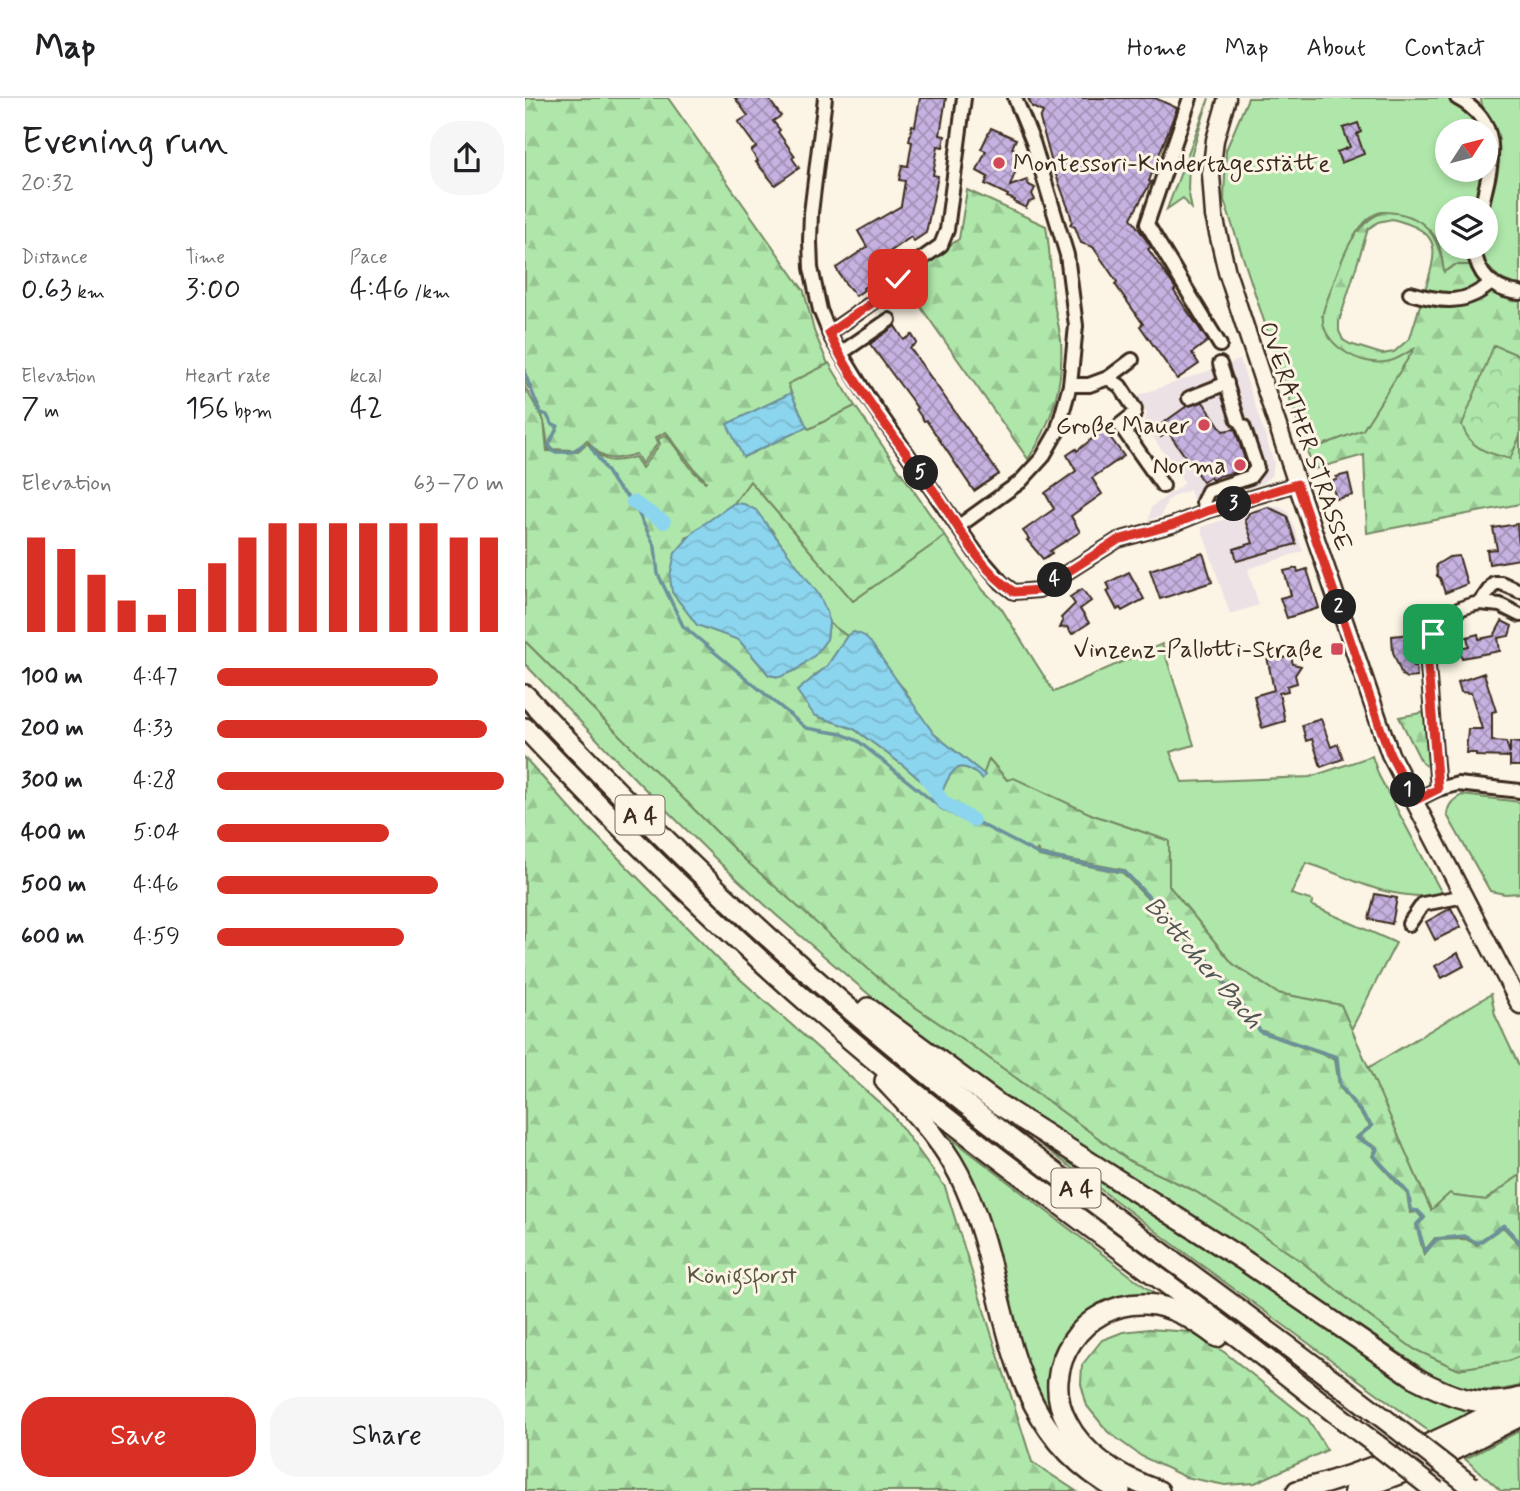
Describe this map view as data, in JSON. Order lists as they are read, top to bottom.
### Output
{
  "streets": {
    "highway": ["A 4"],
    "main road": ["OVERATHER STRASSE"]
  },
  "water": ["Böttcher Bach"],
  "parks": ["Königsforst"],
  "places": {
    "other": ["Montessori-Kindertagesstätte", "Große Mauer", "Norma"],
    "transit": ["Vinzenz-Pallotti-Straße"]
  },
  "north": "top right",
  "page": {
    "header": "Map",
    "nav": [
      "Home",
      "Map",
      "About",
      "Contact"
    ],
    "heading": ["Evening run", "20:32"],
    "stats": [
      ["Distance", "0.63 km"],
      ["Time", "3:00"],
      ["Pace", "4:46 /km"],
      ["Elevation", "7 m"],
      ["Heart rate", "156 bpm"],
      ["kcal", "42"]
    ],
    "chart": ["Elevation", "63–70 m"],
    "pins": [
      "5",
      "3",
      "4",
      "2",
      "1"
    ],
    "list": [
      {
        "name": "100 m",
        "note": "4:47"
      },
      {
        "name": "200 m",
        "note": "4:33"
      },
      {
        "name": "300 m",
        "note": "4:28"
      },
      {
        "name": "400 m",
        "note": "5:04"
      },
      {
        "name": "500 m",
        "note": "4:46"
      },
      {
        "name": "600 m",
        "note": "4:59"
      }
    ],
    "buttons": ["Save", "Share"]
  }
}
